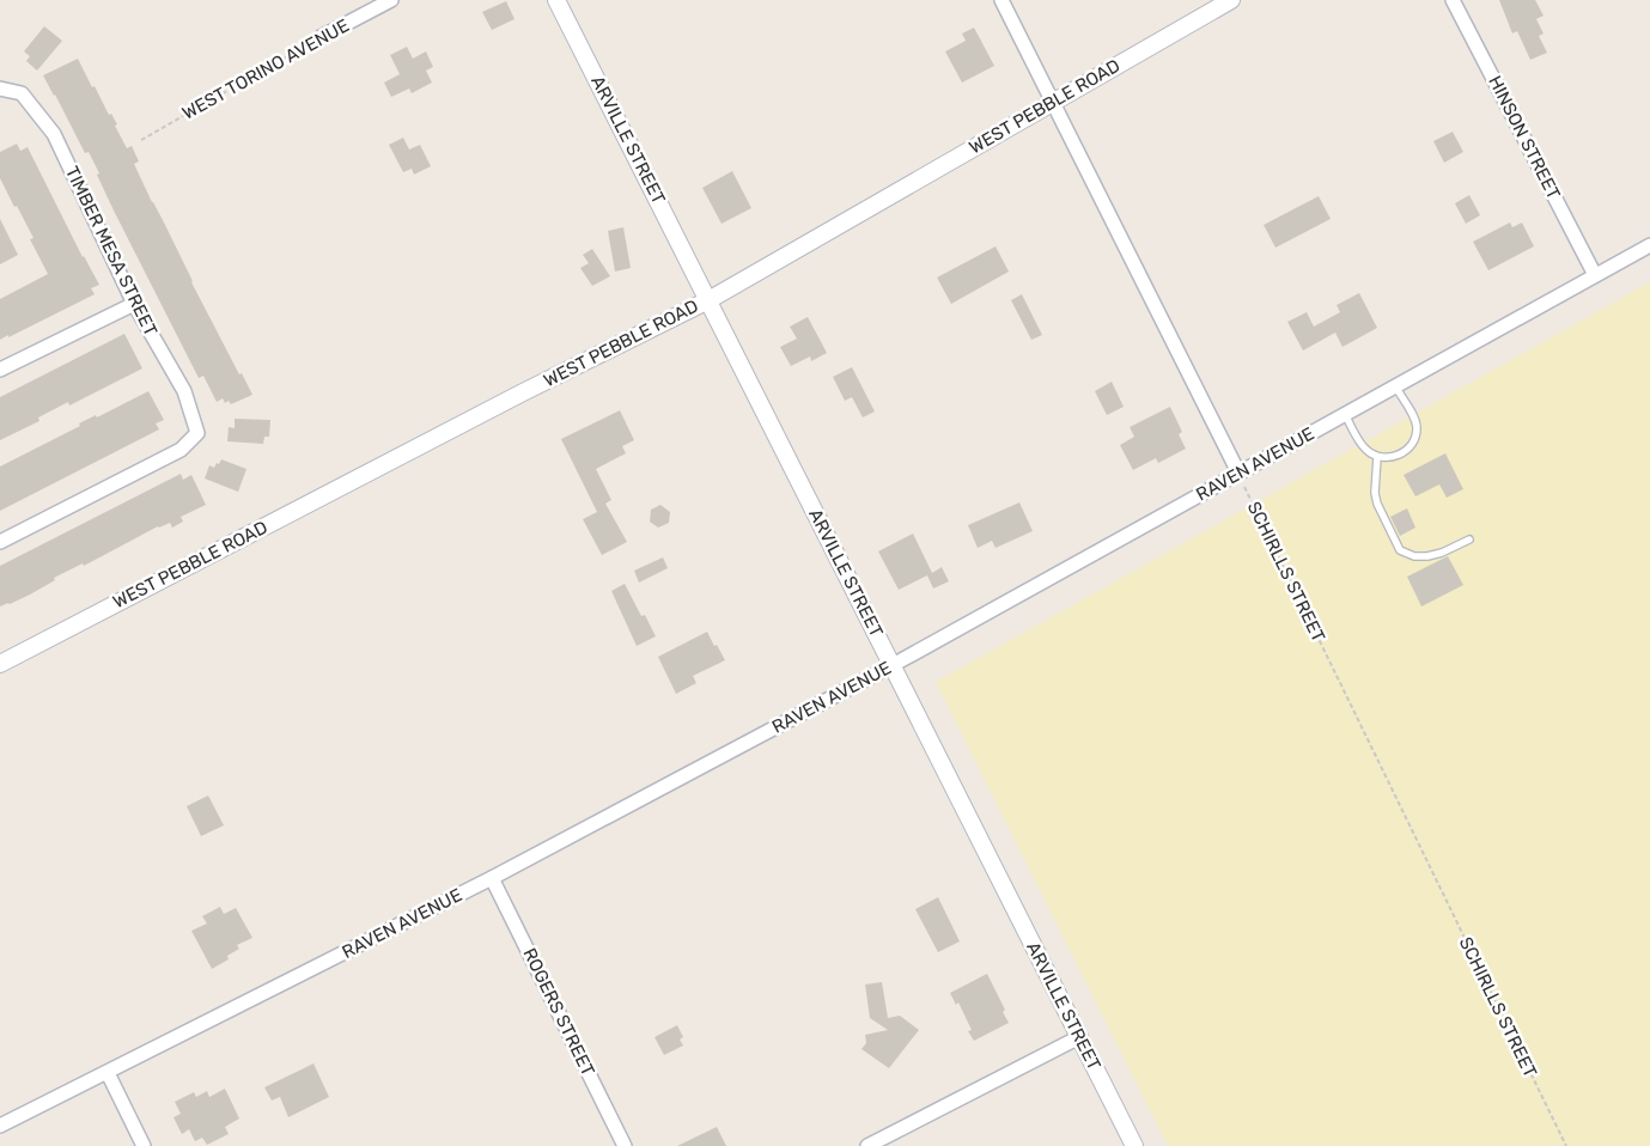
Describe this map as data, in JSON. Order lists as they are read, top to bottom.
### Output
{
  "streets": {
    "street": [
      "WEST TORINO AVENUE",
      "WEST PEBBLE ROAD",
      "HINSON STREET",
      "ARVILLE STREET",
      "TIMBER MESA STREET",
      "RAVEN AVENUE",
      "ROGERS STREET"
    ],
    "path": ["SCHIRLLS STREET"]
  },
  "crossings": [
    ["WEST PEBBLE ROAD", "ARVILLE STREET"],
    ["HINSON STREET", "RAVEN AVENUE"],
    ["ARVILLE STREET", "RAVEN AVENUE"],
    ["RAVEN AVENUE", "SCHIRLLS STREET"],
    ["RAVEN AVENUE", "ROGERS STREET"]
  ]
}
